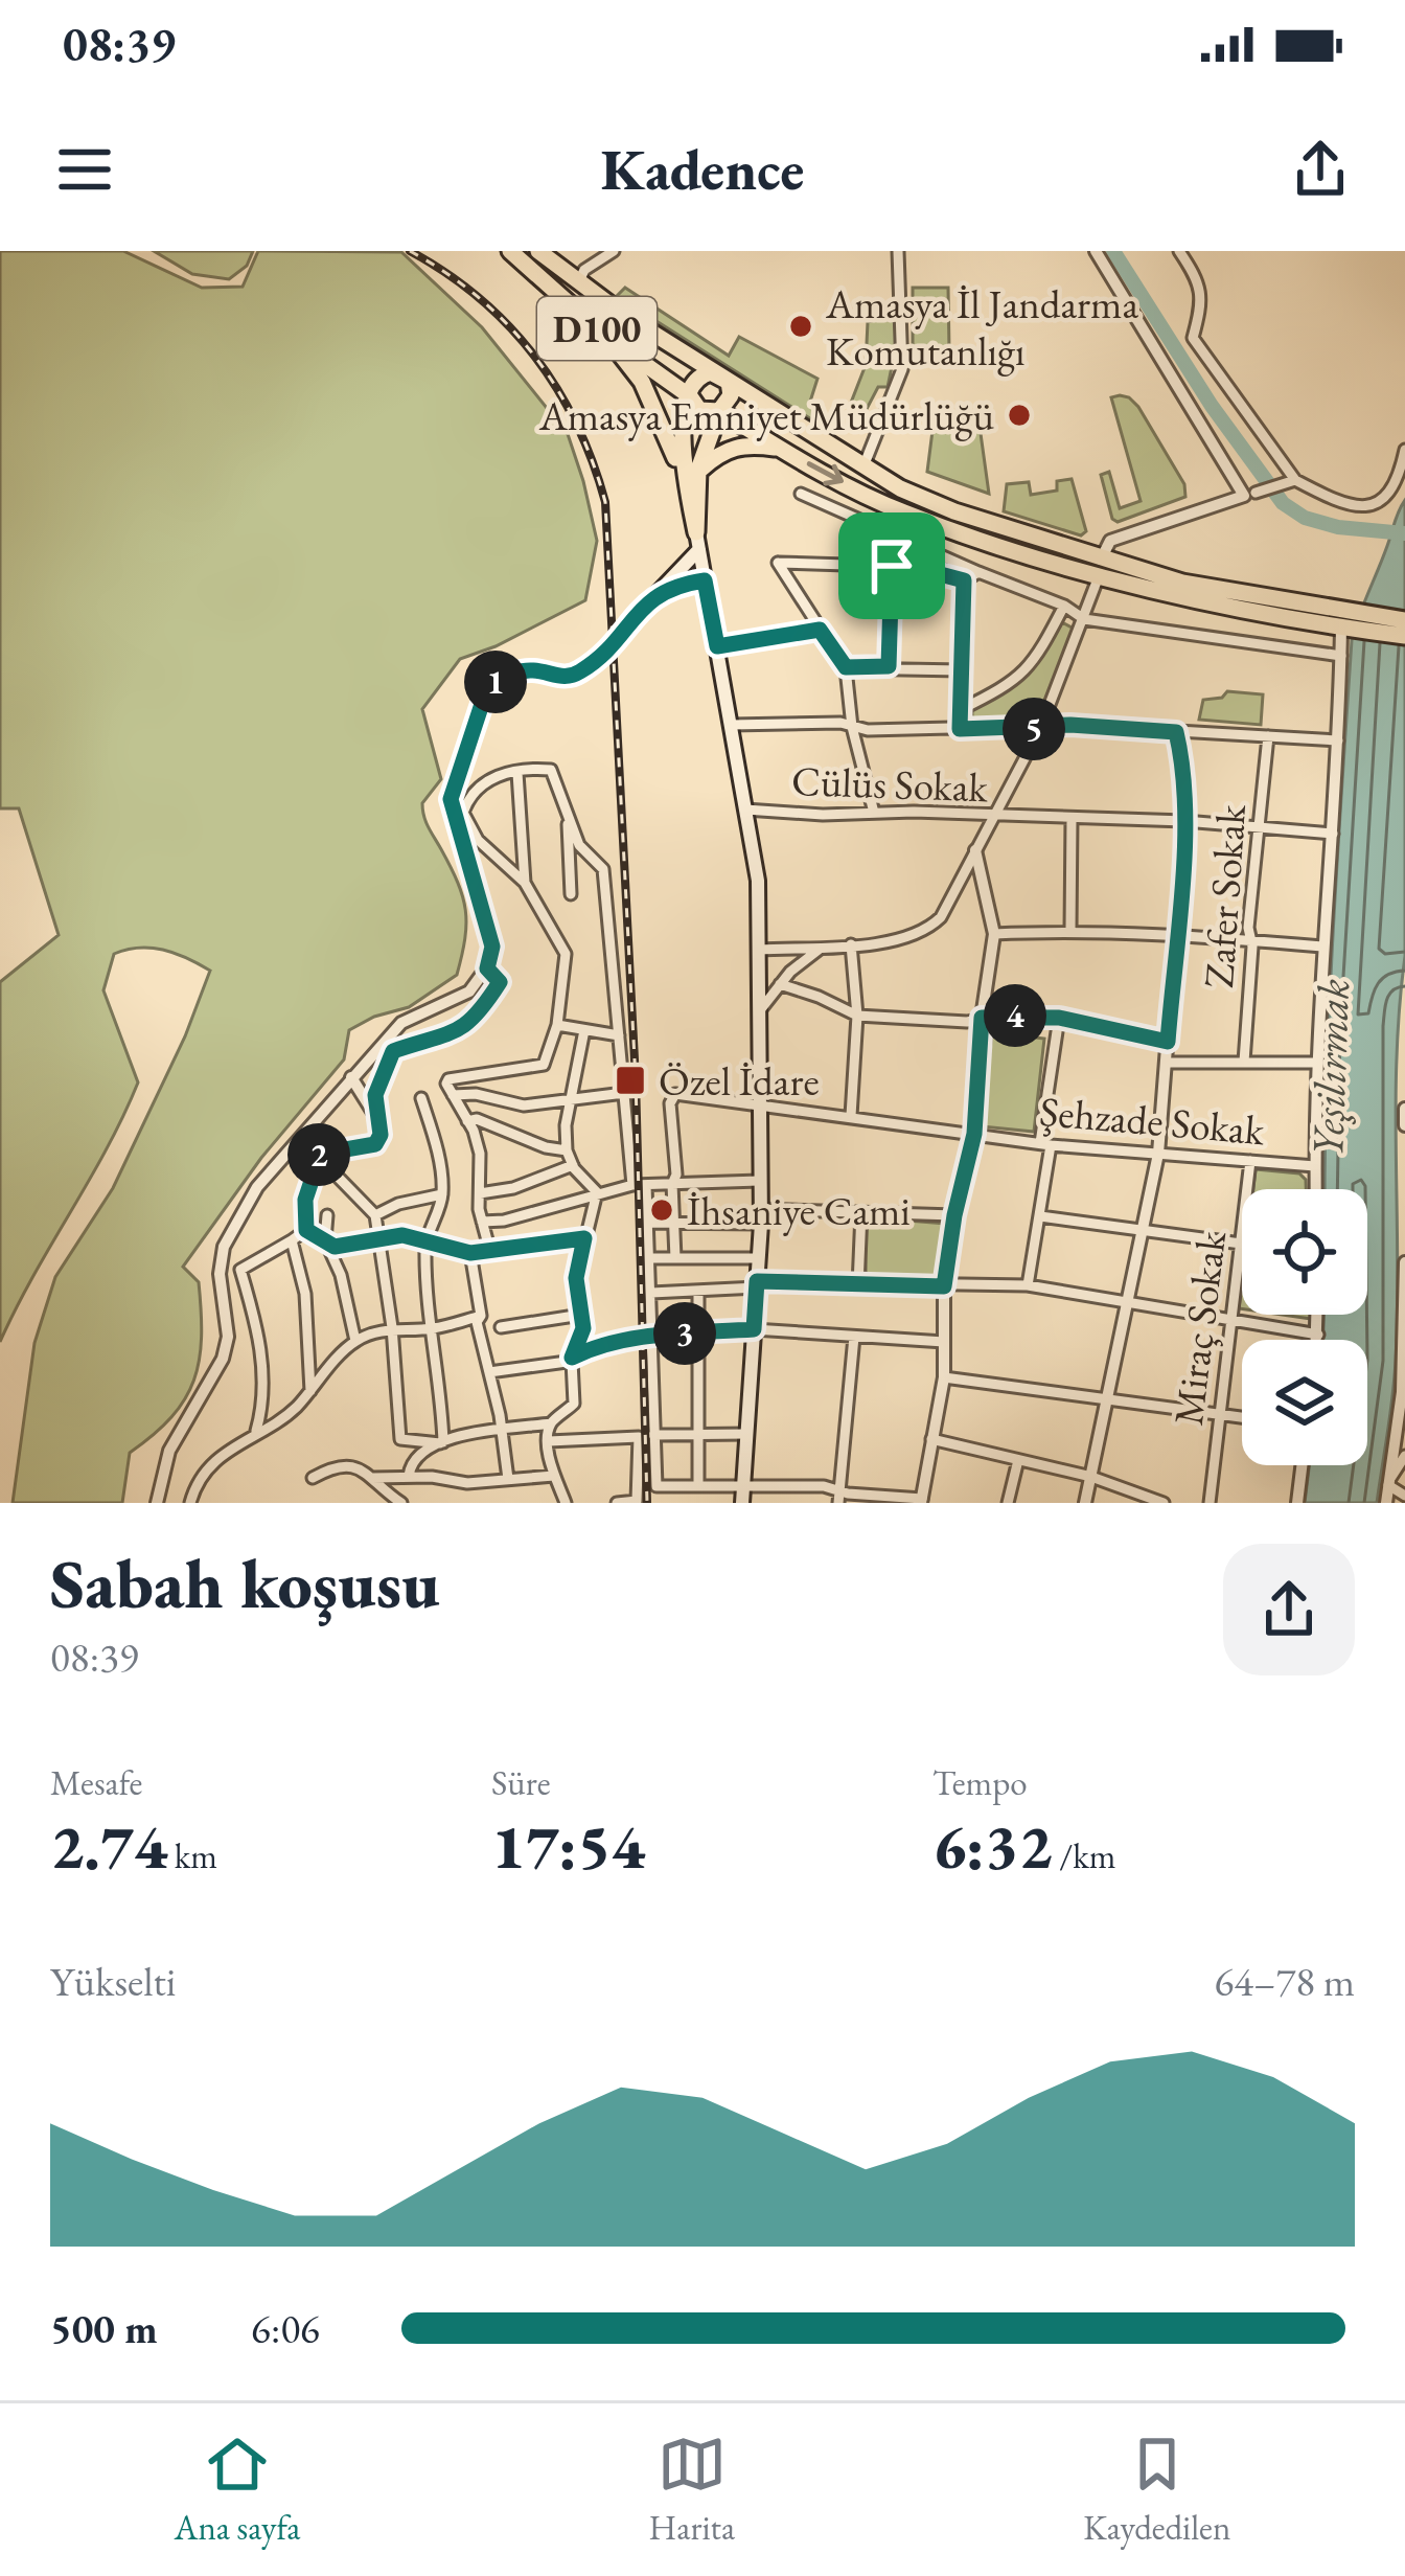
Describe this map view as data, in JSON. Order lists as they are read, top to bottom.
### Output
{
  "streets": {
    "highway": ["D100"],
    "street": [
      "Cülüs Sokak",
      "Zafer Sokak",
      "Şehzade Sokak",
      "Miraç Sokak"
    ]
  },
  "crossings": [
    ["Cülüs Sokak", "Zafer Sokak"],
    ["Şehzade Sokak", "Miraç Sokak"]
  ],
  "water": ["Yeşilırmak"],
  "places": {
    "other": ["Amasya İl Jandarma Komutanlığı", "Amasya Emniyet Müdürlüğü", "İhsaniye Cami"],
    "transit": ["Özel İdare"]
  },
  "page": {
    "status": "08:39",
    "header": "Kadence",
    "pins": [
      "1",
      "5",
      "4",
      "2",
      "3"
    ],
    "heading": ["Sabah koşusu", "08:39"],
    "stats": [
      ["Mesafe", "2.74 km"],
      ["Süre", "17:54"],
      ["Tempo", "6:32 /km"]
    ],
    "chart": ["Yükselti", "64–78 m"],
    "list": [
      {
        "name": "500 m",
        "note": "6:06"
      }
    ],
    "tabs": ["Ana sayfa", "Harita", "Kaydedilen"]
  }
}
